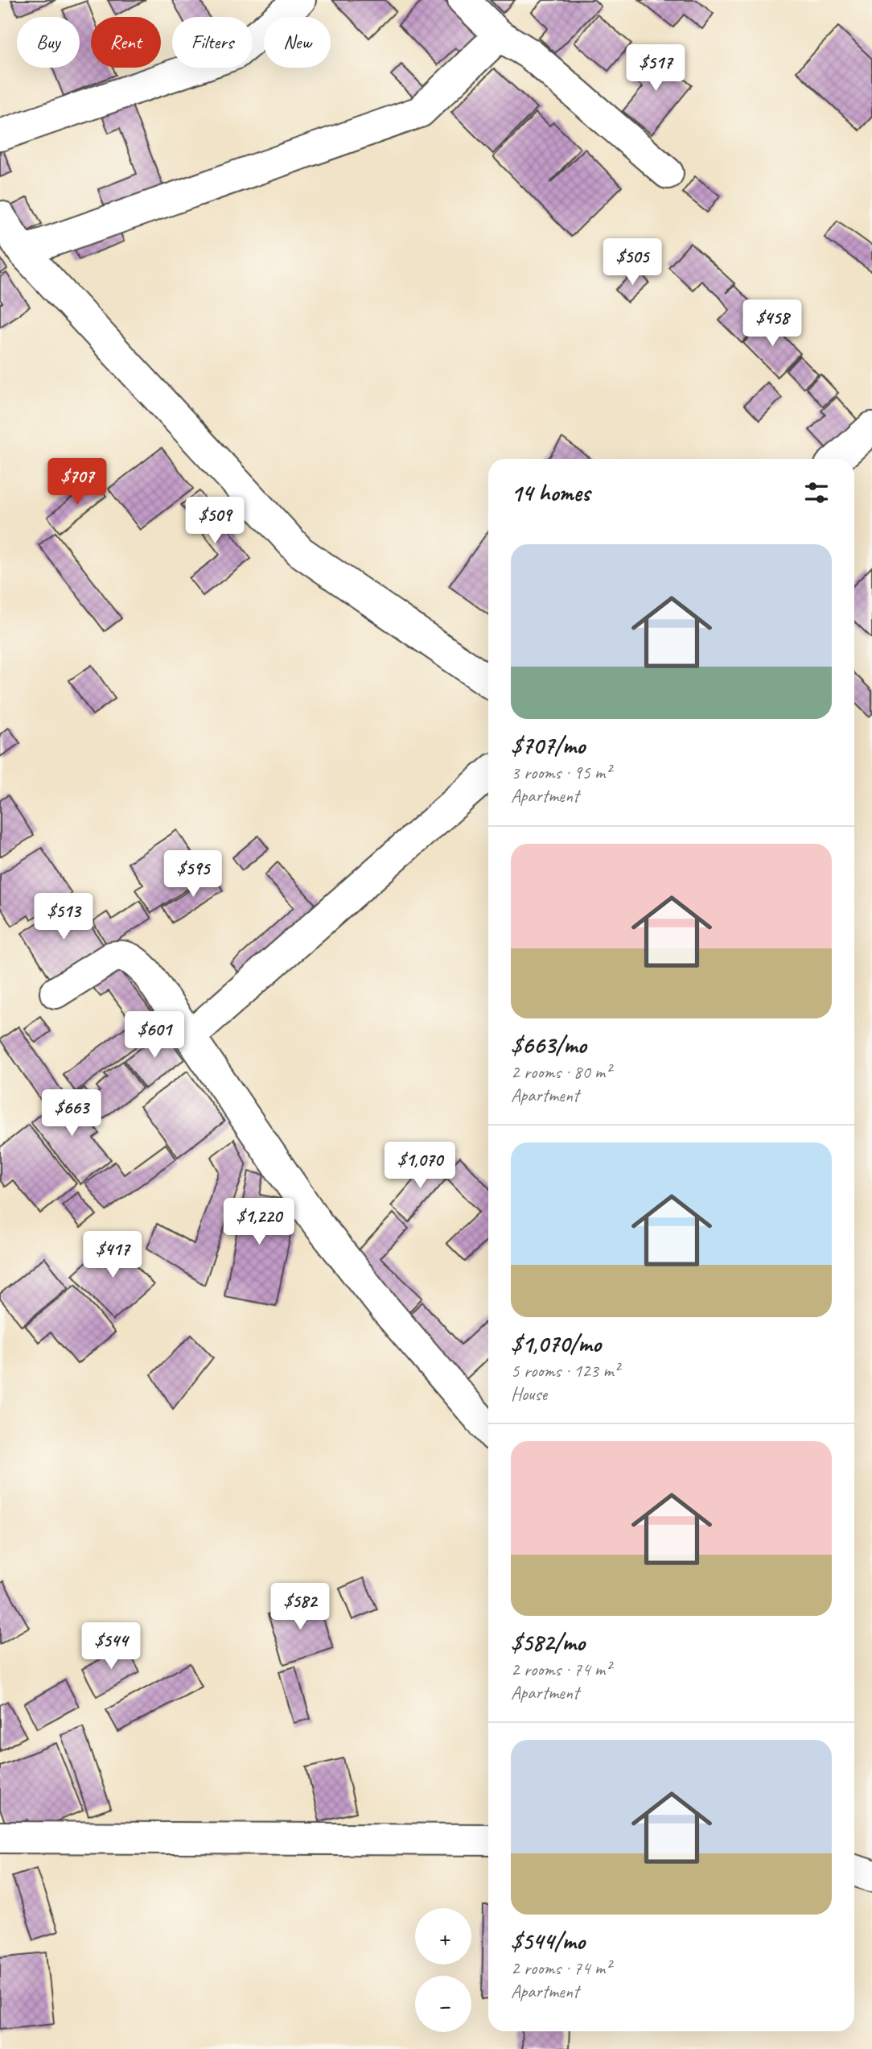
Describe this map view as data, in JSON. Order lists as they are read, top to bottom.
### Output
{
  "page": {
    "chip": [
      "Buy",
      "Rent",
      "Filters",
      "New"
    ],
    "price": [
      "$517",
      "$505",
      "$458",
      "$707",
      "$509",
      "$595",
      "$513",
      "$601",
      "$663",
      "$1,070",
      "$1,220",
      "$417",
      "$582",
      "$544"
    ],
    "heading": "14 homes",
    "list": [
      {
        "name": "$707/mo",
        "note": "3 rooms · 95 m² · Apartment"
      },
      {
        "name": "$663/mo",
        "note": "2 rooms · 80 m² · Apartment"
      },
      {
        "name": "$1,070/mo",
        "note": "5 rooms · 123 m² · House"
      },
      {
        "name": "$582/mo",
        "note": "2 rooms · 74 m² · Apartment"
      },
      {
        "name": "$544/mo",
        "note": "2 rooms · 74 m² · Apartment"
      }
    ],
    "map_buttons": ["+", "−"]
  }
}
